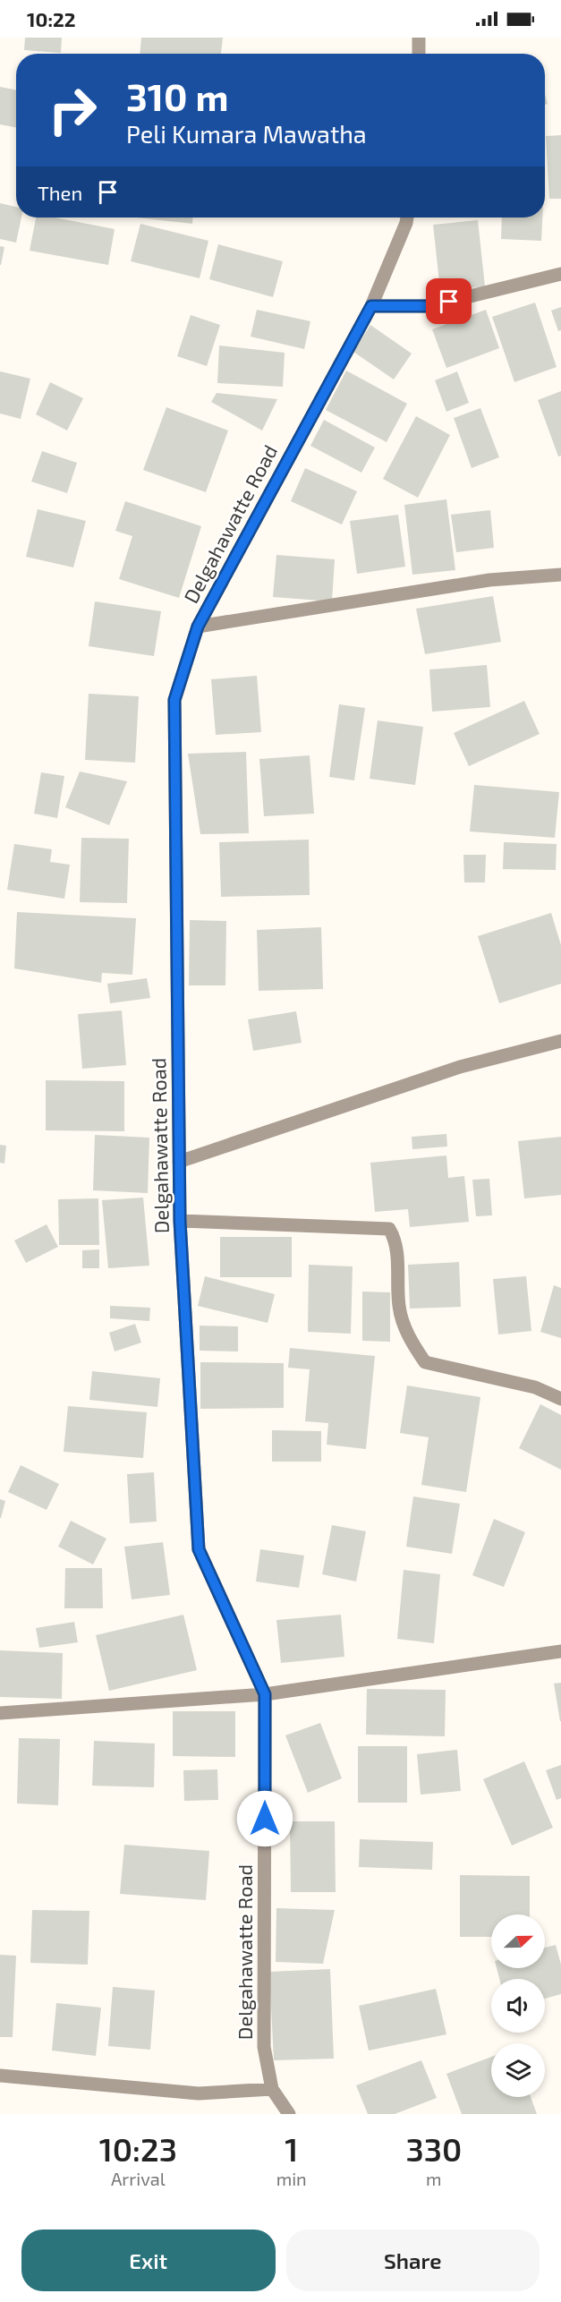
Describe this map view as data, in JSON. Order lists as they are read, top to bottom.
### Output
{
  "streets": {
    "street": ["Delgahawatte Road"]
  },
  "north": "right",
  "page": {
    "status": "10:22",
    "turn": ["310 m", "Peli Kumara Mawatha"],
    "then": "Then",
    "eta": [
      "10:23",
      "Arrival",
      "1",
      "min",
      "330",
      "m"
    ],
    "buttons": ["Exit", "Share"]
  }
}
